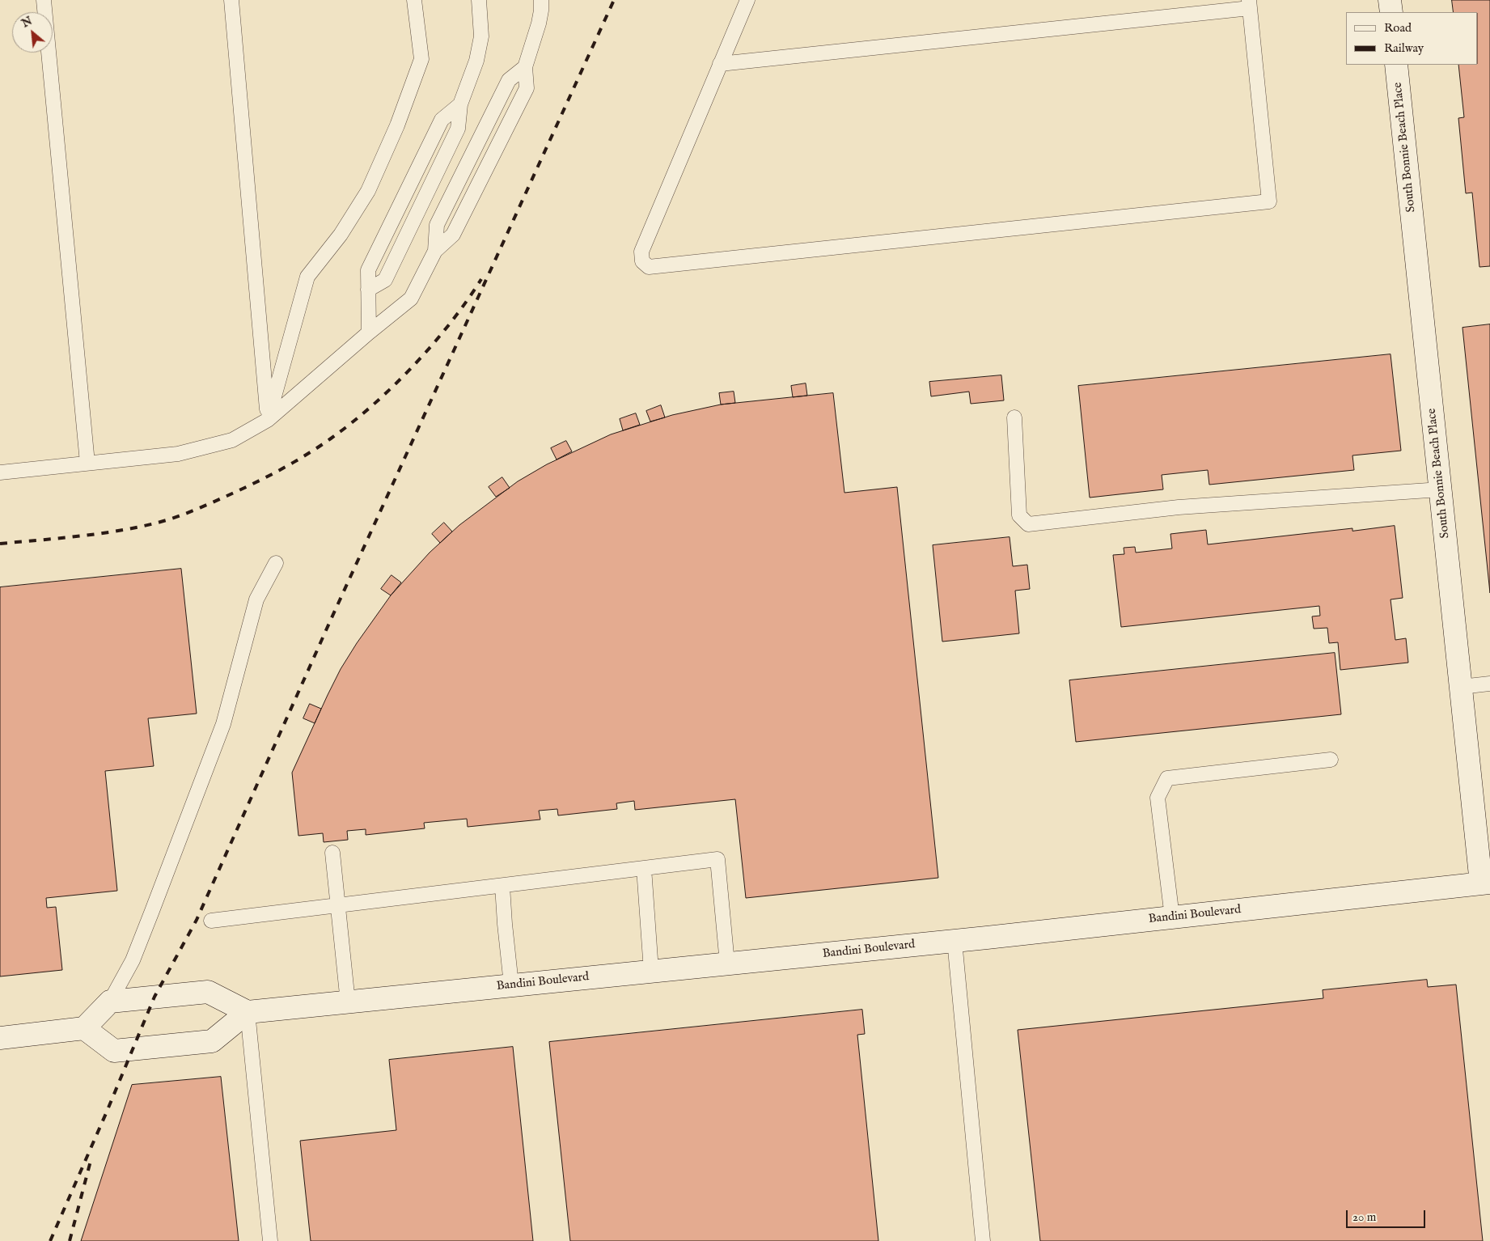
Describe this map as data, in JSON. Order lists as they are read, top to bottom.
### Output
{
  "streets": {
    "main road": ["South Bonnie Beach Place", "Bandini Boulevard"]
  },
  "crossings": [
    ["South Bonnie Beach Place", "Bandini Boulevard"]
  ],
  "legend": ["Road", "Railway"],
  "scale_bar": "20 m",
  "north": "top left"
}
